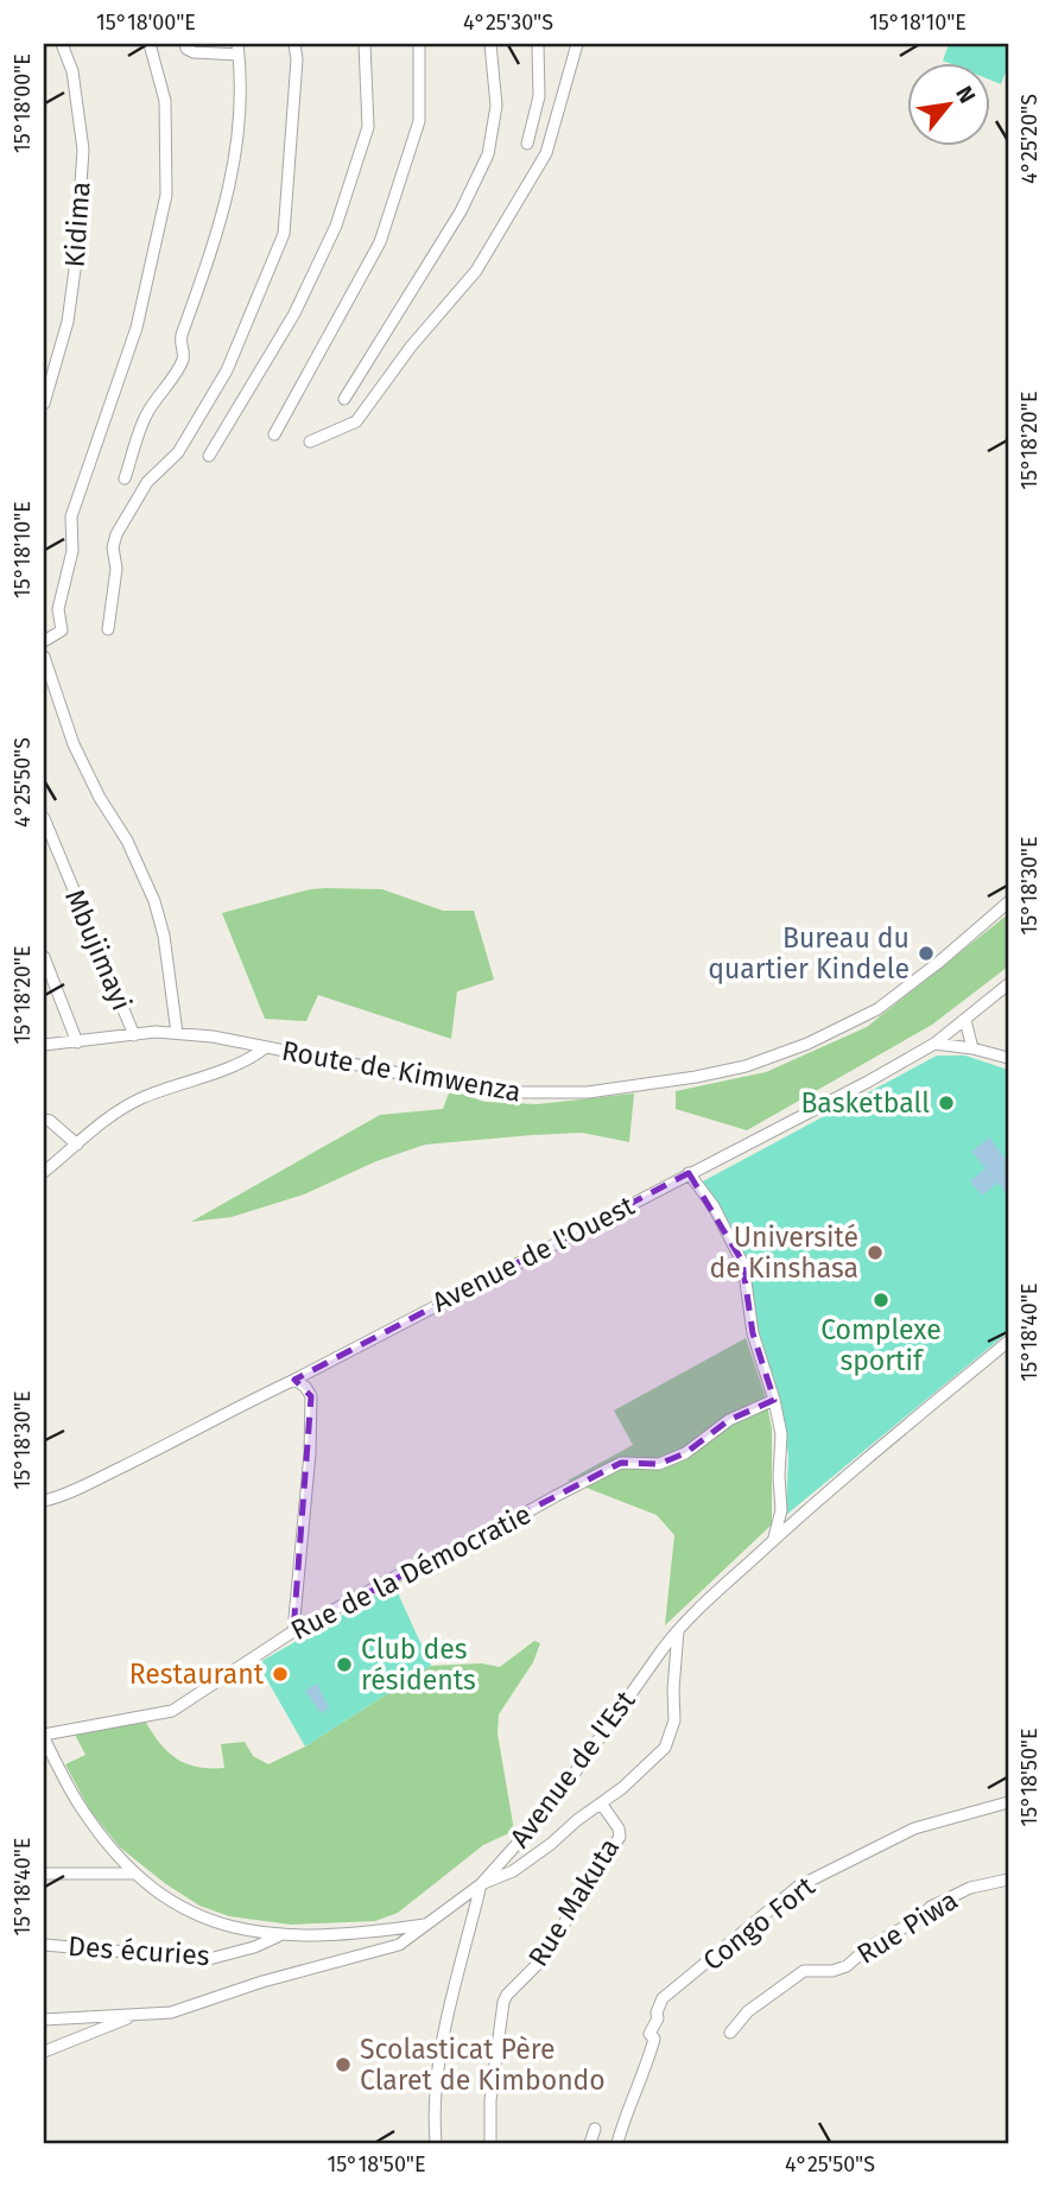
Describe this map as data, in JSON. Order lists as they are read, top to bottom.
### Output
{
  "streets": {
    "street": [
      "Kidima",
      "Mbujimayi",
      "Route de Kimwenza",
      "Avenue de l'Ouest",
      "Rue de la Démocratie",
      "Avenue de l'Est",
      "Rue Makuta",
      "Congo Fort",
      "Rue Piwa",
      "Des écuries"
    ]
  },
  "crossings": [
    ["Mbujimayi", "Route de Kimwenza"]
  ],
  "places": [
    "Bureau du quartier Kindele",
    "Basketball",
    "Université de Kinshasa",
    "Complexe sportif",
    "Club des résidents",
    "Restaurant",
    "Scolasticat Père Claret de Kimbondo"
  ],
  "north": "top right",
  "coordinates": [
    "15°18'00\"E",
    "4°25'30\"S",
    "15°18'10\"E",
    "4°25'20\"S",
    "15°18'20\"E",
    "4°25'50\"S",
    "15°18'30\"E",
    "15°18'40\"E",
    "15°18'50\"E"
  ]
}
